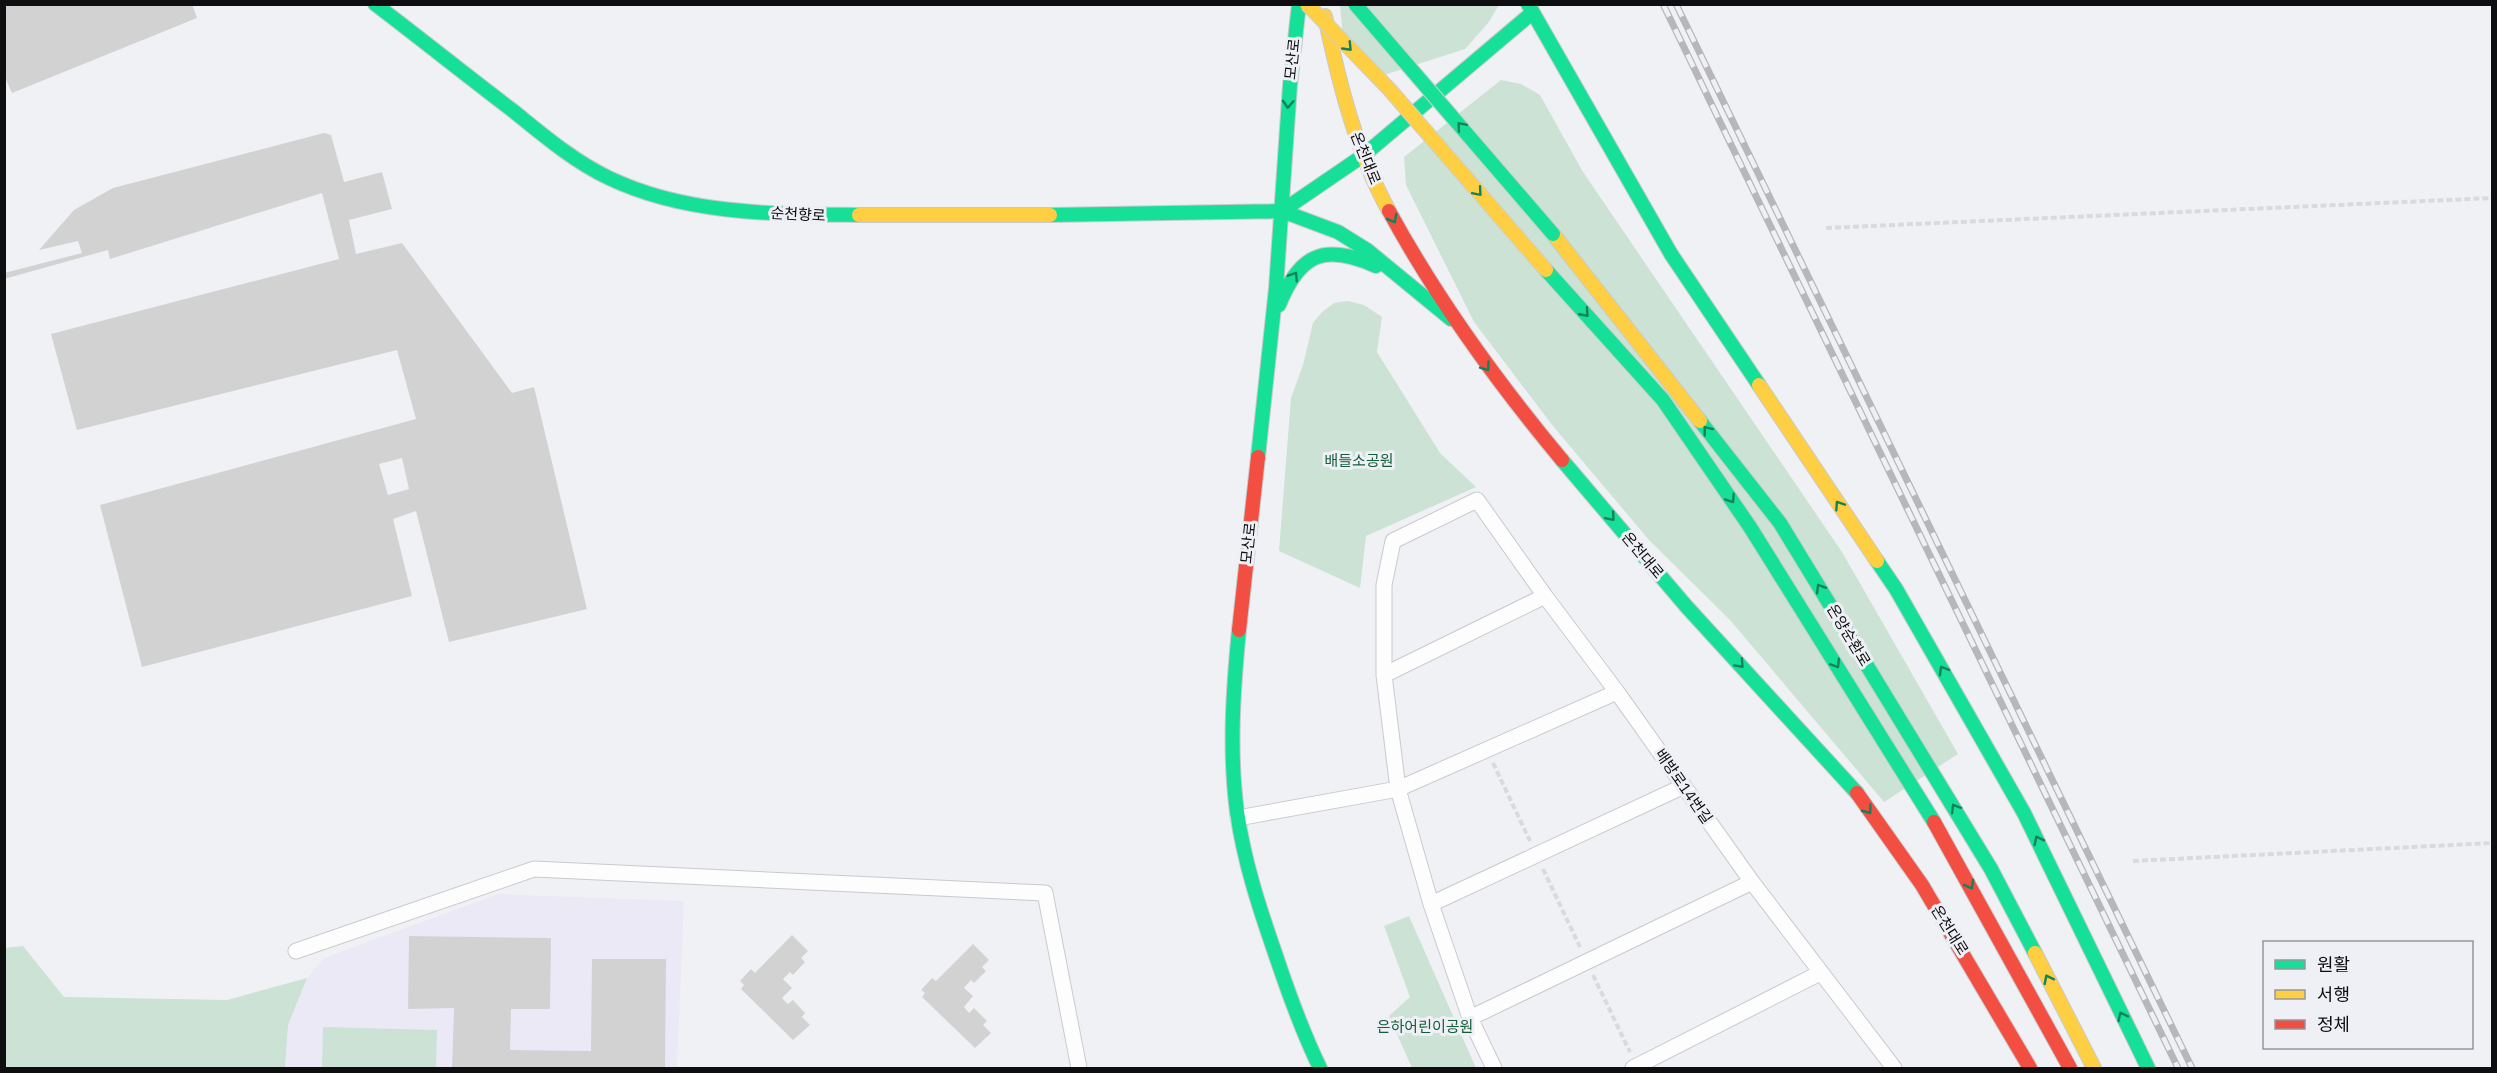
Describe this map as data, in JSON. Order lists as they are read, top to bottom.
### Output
{
  "streets": {
    "main road": [
      "모산로",
      "온천대로",
      "순천향로",
      "온양순환로"
    ],
    "street": ["배방로14번길"]
  },
  "crossings": [
    ["모산로", "순천향로"]
  ],
  "parks": ["배들소공원", "은하어린이공원"],
  "legend": ["원활", "서행", "정체"]
}
